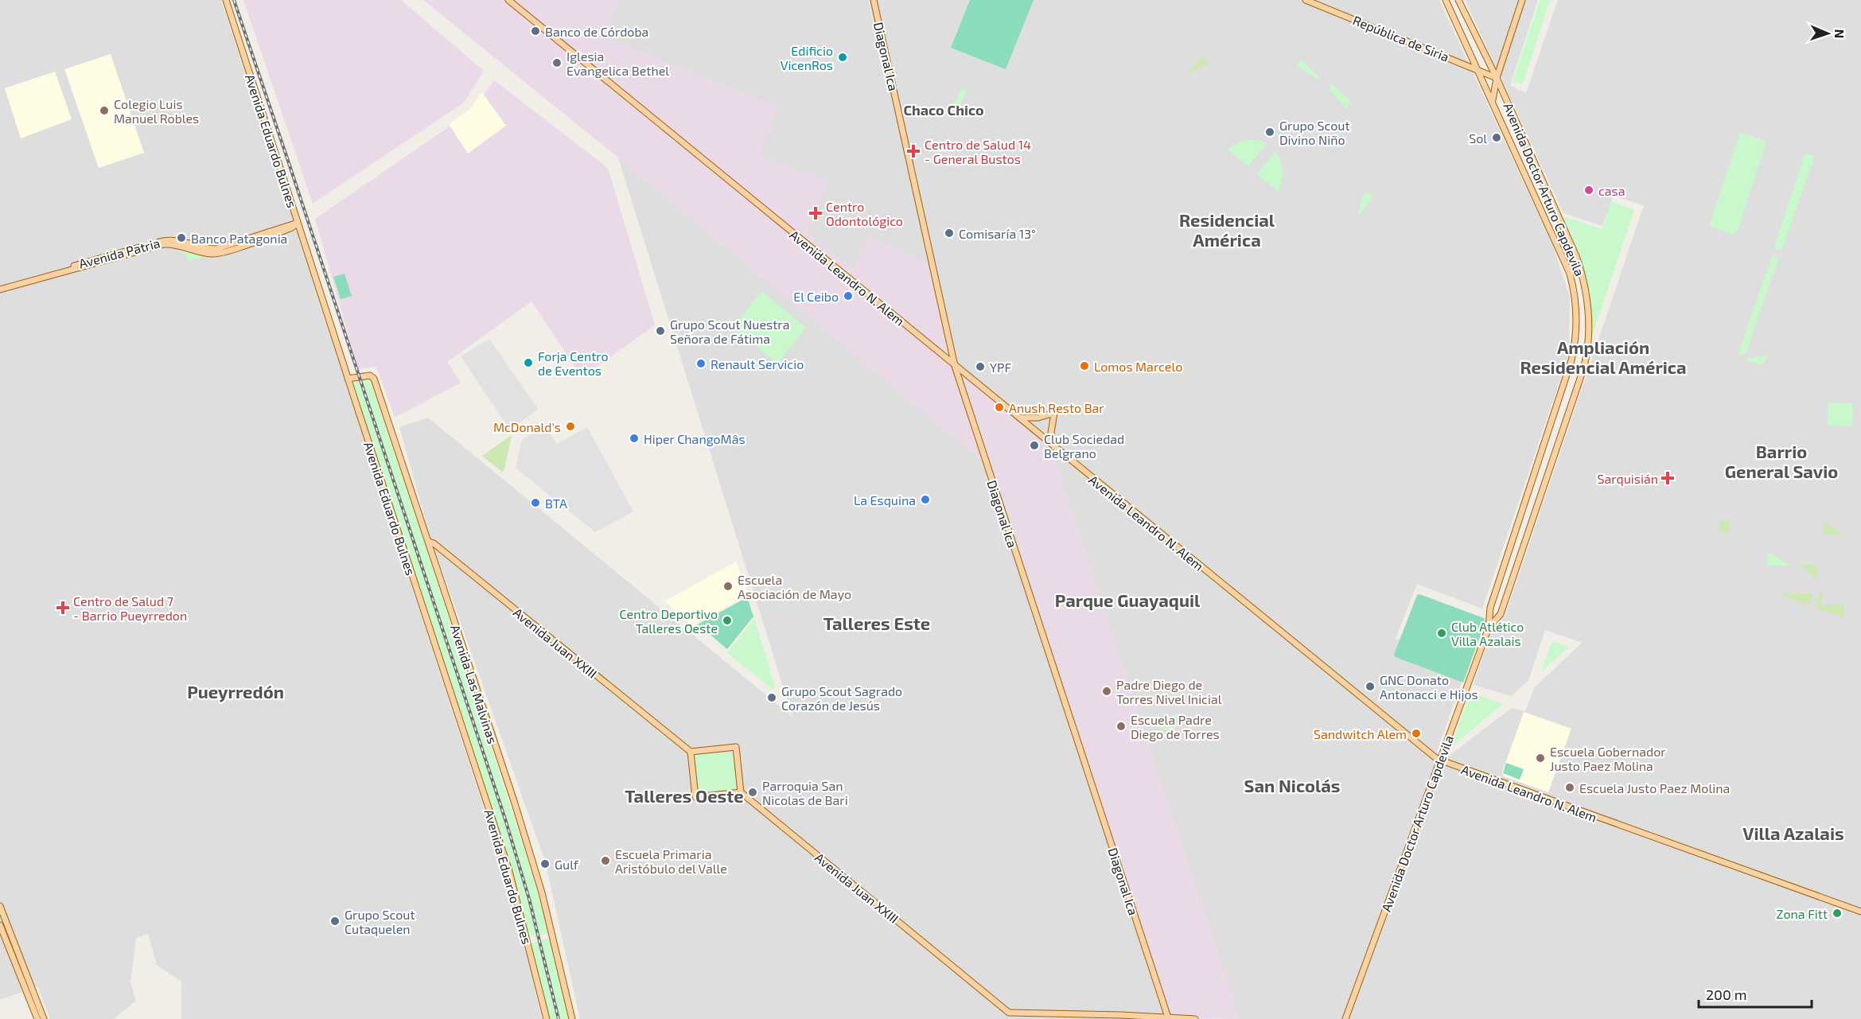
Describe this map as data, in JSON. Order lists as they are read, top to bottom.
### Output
{
  "streets": {
    "main road": [
      "República de Siria",
      "Diagonal Ica",
      "Avenida Eduardo Bulnes",
      "Avenida Doctor Arturo Capdevila",
      "Avenida Patria",
      "Avenida Leandro N. Alem",
      "Avenida Juan XXIII",
      "Avenida Las Malvinas"
    ]
  },
  "crossings": [
    ["República de Siria", "Avenida Doctor Arturo Capdevila"],
    ["Diagonal Ica", "Avenida Leandro N. Alem"],
    ["Diagonal Ica", "Avenida Juan XXIII"],
    ["Avenida Eduardo Bulnes", "Avenida Patria"],
    ["Avenida Eduardo Bulnes", "Avenida Las Malvinas"],
    ["Avenida Doctor Arturo Capdevila", "Avenida Leandro N. Alem"],
    ["Avenida Juan XXIII", "Avenida Las Malvinas"]
  ],
  "districts": [
    "Chaco Chico",
    "Residencial América",
    "Ampliación Residencial América",
    "Barrio General Savio",
    "Parque Guayaquil",
    "Talleres Este",
    "Pueyrredón",
    "San Nicolás",
    "Talleres Oeste",
    "Villa Azalais"
  ],
  "places": {
    "other": [
      "Banco de Córdoba",
      "Edificio VicenRos",
      "Iglesia Evangelica Bethel",
      "Colegio Luis Manuel Robles",
      "Grupo Scout Divino Niño",
      "Sol",
      "casa",
      "Comisaría 13°",
      "Banco Patagonia",
      "El Ceibo",
      "Grupo Scout Nuestra Señora de Fátima",
      "Forja Centro de Eventos",
      "Renault Servicio",
      "Lomos Marcelo",
      "YPF",
      "Anush Resto Bar",
      "McDonald's",
      "Hiper ChangoMâs",
      "Club Sociedad Belgrano",
      "La Esquina",
      "BTA",
      "Escuela Asociación de Mayo",
      "Centro Deportivo Talleres Oeste",
      "Club Atlético Villa Azalais",
      "GNC Donato Antonacci e Hijos",
      "Padre Diego de Torres Nivel Inicial",
      "Grupo Scout Sagrado Corazón de Jesús",
      "Escuela Padre Diego de Torres",
      "Sandwitch Alem",
      "Escuela Gobernador Justo Paez Molina",
      "Escuela Justo Paez Molina",
      "Parroquia San Nicolas de Bari",
      "Escuela Primaria Aristóbulo del Valle",
      "Gulf",
      "Zona Fitt",
      "Grupo Scout Cutaquelen"
    ],
    "health": [
      "Centro de Salud 14 - General Bustos",
      "Centro Odontológico",
      "Sarquisián",
      "Centro de Salud 7 - Barrio Pueyrredon"
    ]
  },
  "scale_bar": "200 m",
  "north": "right"
}
